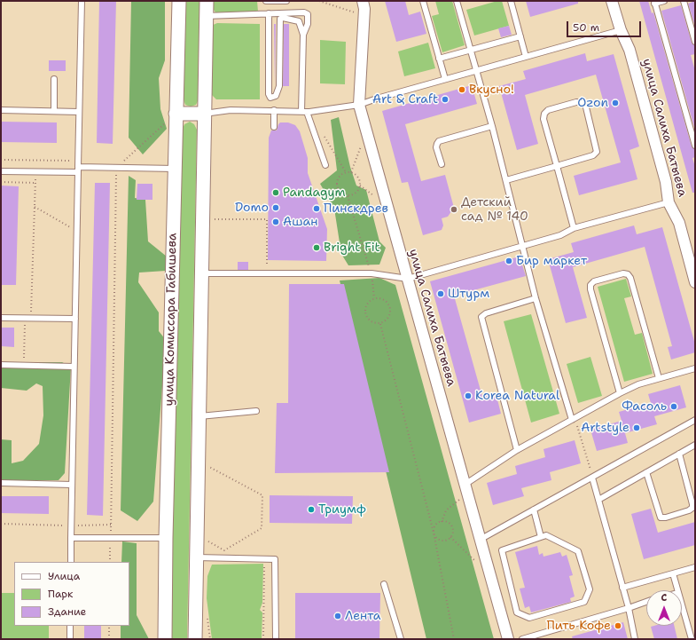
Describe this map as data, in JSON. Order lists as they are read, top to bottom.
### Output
{
  "streets": {
    "street": ["улица Салиха Батыева", "улица Комиссара Габишева"]
  },
  "places": [
    "Вкусно!",
    "Art & Craft",
    "Ozon",
    "Pandagym",
    "Domo",
    "Пинскдрев",
    "Детский сад № 140",
    "Ашан",
    "Bright Fit",
    "Бир маркет",
    "Штурм",
    "Korea Natural",
    "Фасоль",
    "Artstyle",
    "Триумф",
    "Лента",
    "Пить Кофе"
  ],
  "legend": ["Улица", "Парк", "Здание"],
  "scale_bar": "50 m",
  "north": "top"
}
